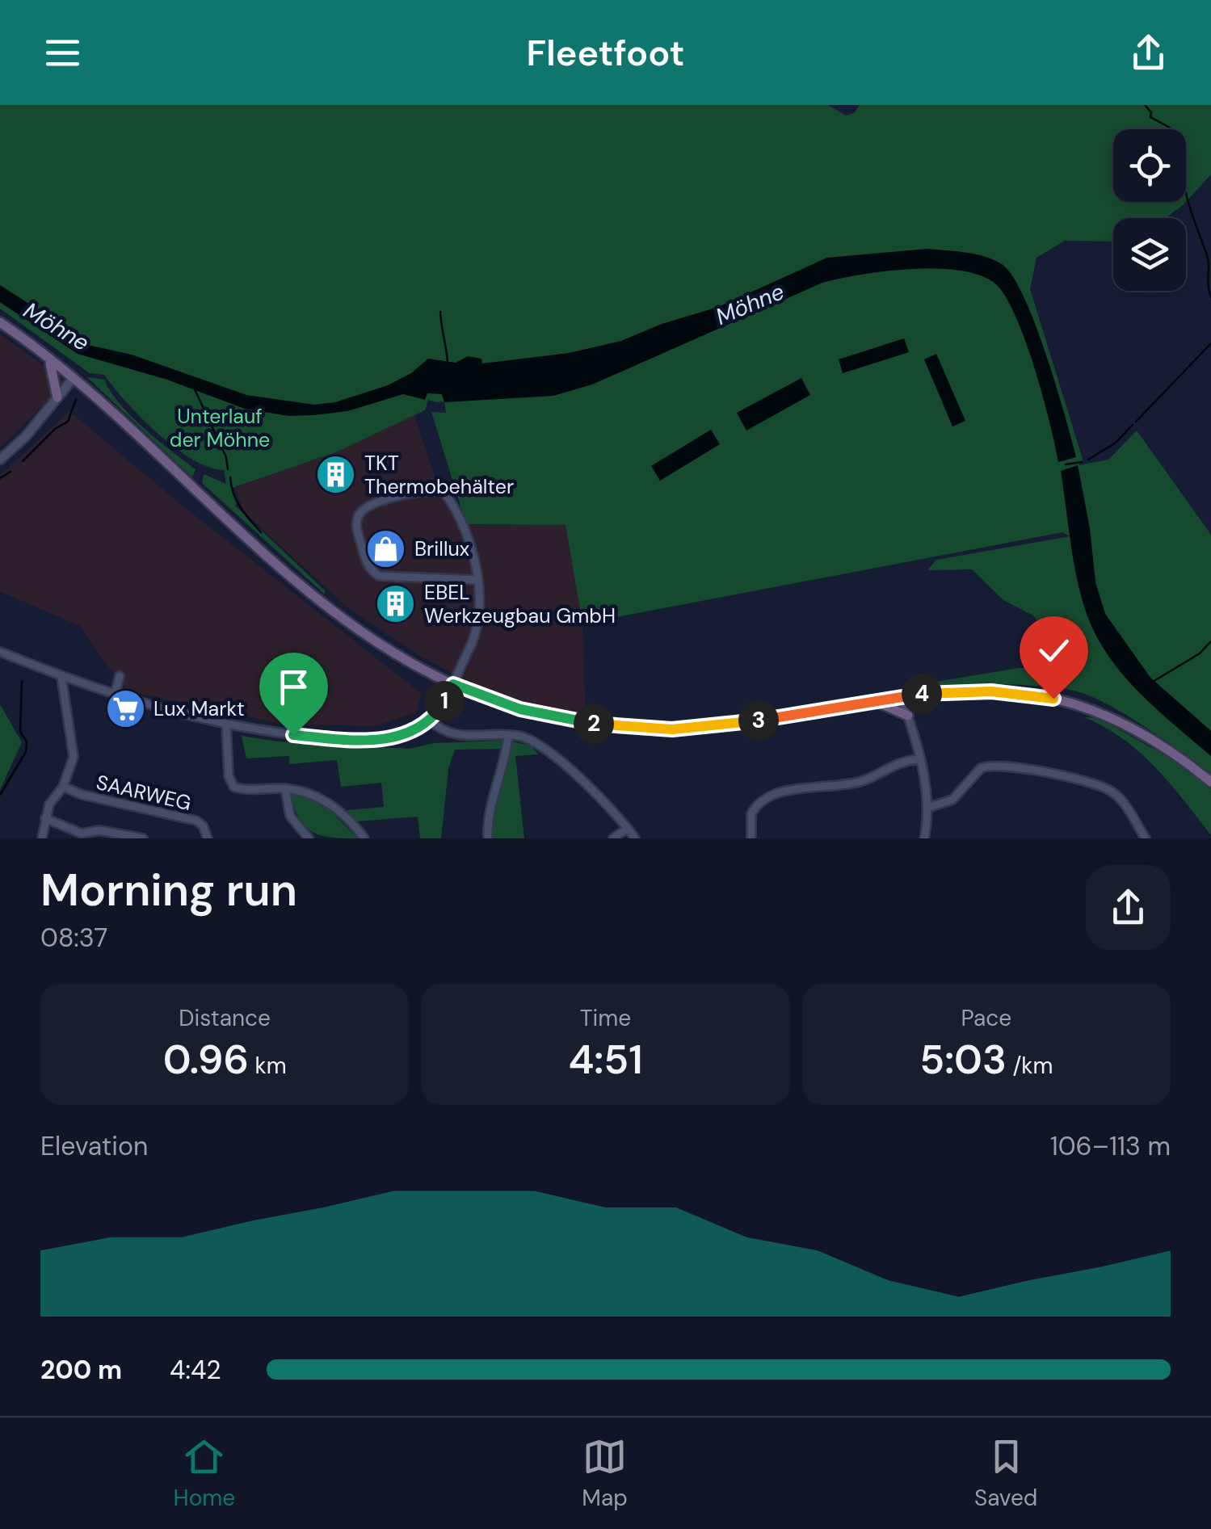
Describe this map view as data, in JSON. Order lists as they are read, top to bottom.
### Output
{
  "streets": {
    "street": ["SAARWEG"]
  },
  "water": ["Möhne"],
  "parks": ["Unterlauf der Möhne"],
  "places": {
    "building": ["TKT Thermobehälter", "EBEL Werkzeugbau GmbH"],
    "shop": ["Brillux"],
    "supermarket": ["Lux Markt"]
  },
  "page": {
    "header": "Fleetfoot",
    "pins": [
      "4",
      "1",
      "3",
      "2"
    ],
    "heading": ["Morning run", "08:37"],
    "stats": [
      ["Distance", "0.96 km"],
      ["Time", "4:51"],
      ["Pace", "5:03 /km"]
    ],
    "chart": ["Elevation", "106–113 m"],
    "list": [
      {
        "name": "200 m",
        "note": "4:42"
      }
    ],
    "tabs": ["Home", "Map", "Saved"]
  }
}
